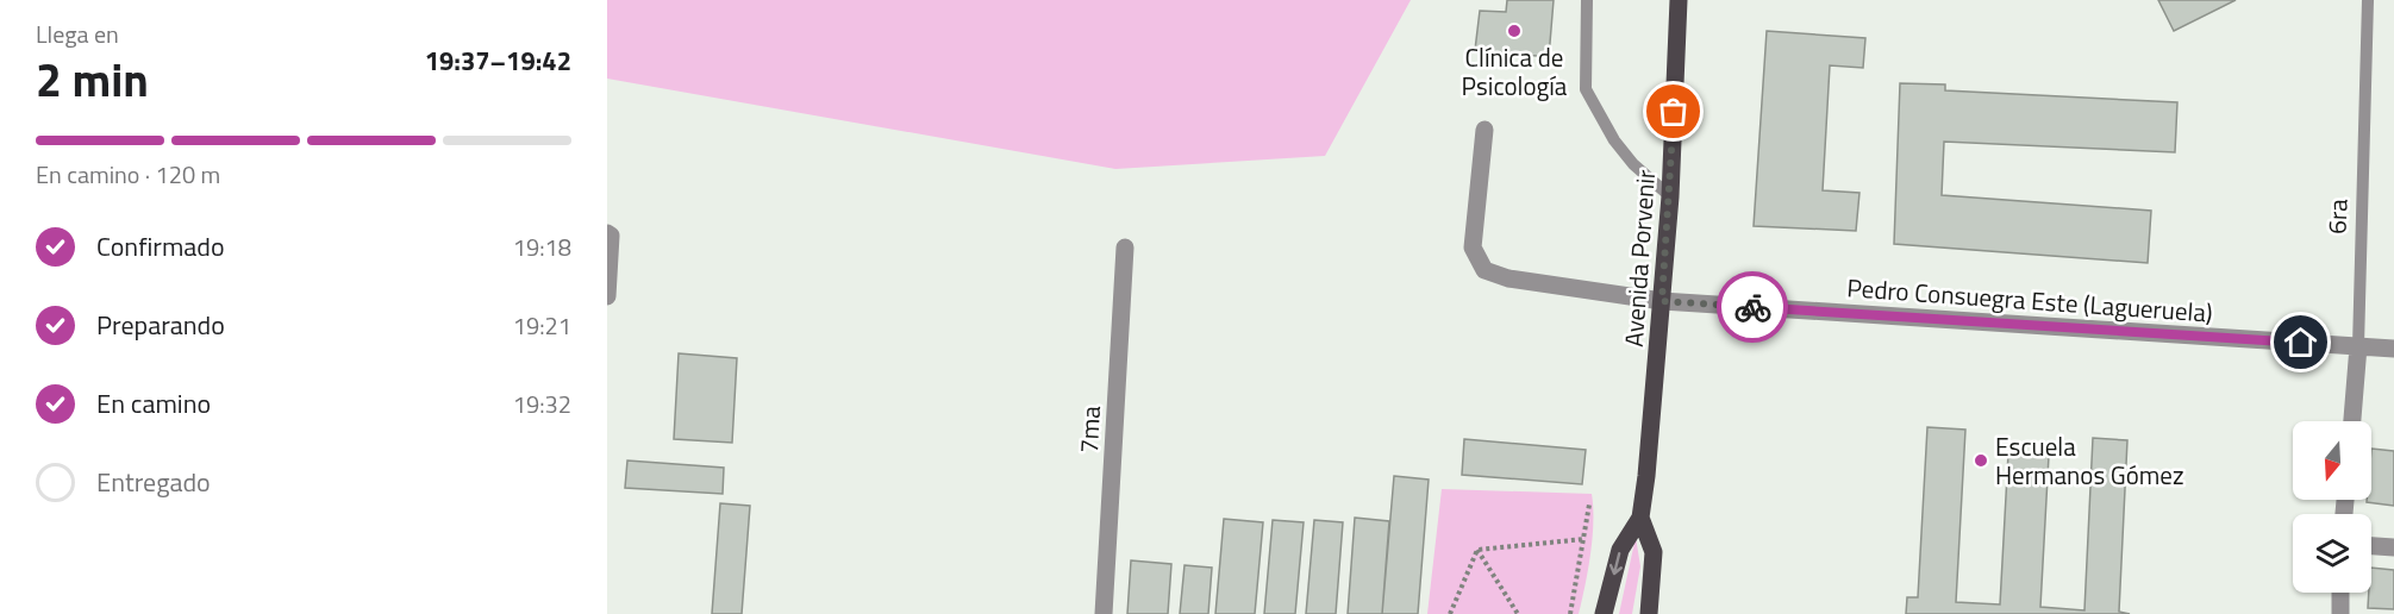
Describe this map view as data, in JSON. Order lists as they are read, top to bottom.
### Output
{
  "streets": {
    "main road": ["Avenida Porvenir"],
    "street": ["6ra", "Pedro Consuegra Este (Lagueruela)", "7ma"]
  },
  "crossings": [
    ["6ra", "Pedro Consuegra Este (Lagueruela)"],
    ["Avenida Porvenir", "Pedro Consuegra Este (Lagueruela)"]
  ],
  "places": ["Clínica de Psicología", "Escuela Hermanos Gómez"],
  "north": "bottom",
  "page": {
    "heading": ["2 min", "Llega en", "19:37–19:42"],
    "bar": "En camino · 120 m",
    "list": [
      ["Confirmado", "19:18"],
      ["Preparando", "19:21"],
      ["En camino", "19:32"],
      "Entregado"
    ]
  }
}
